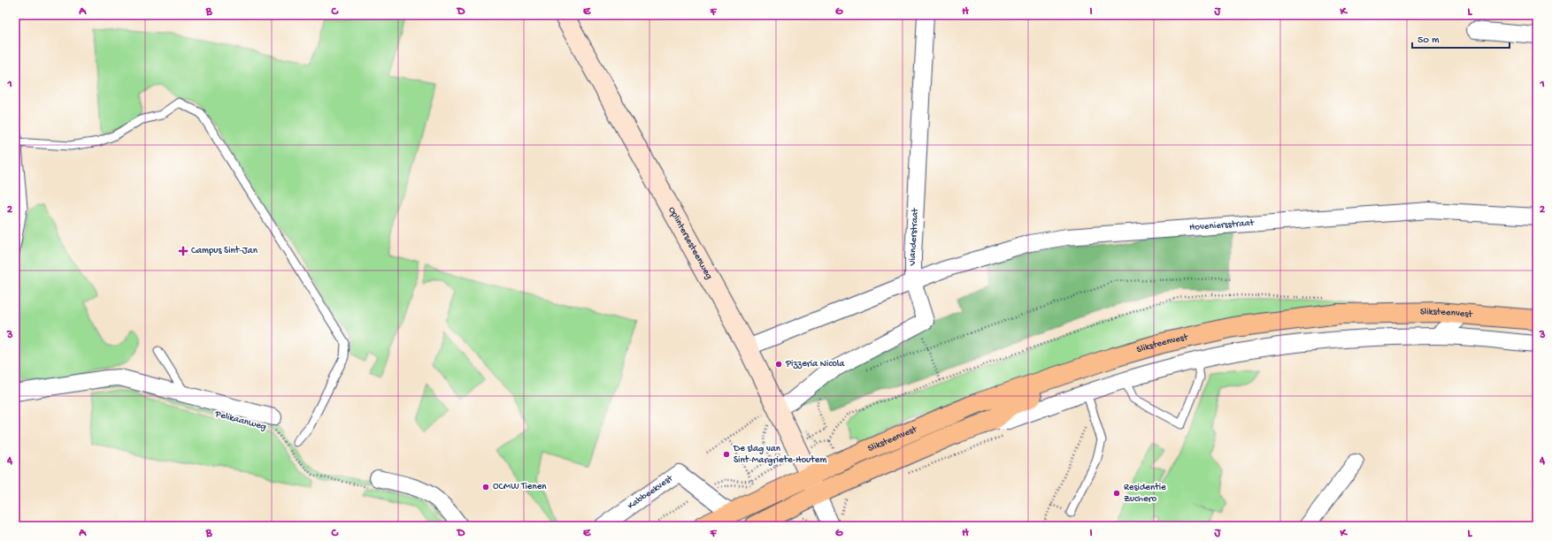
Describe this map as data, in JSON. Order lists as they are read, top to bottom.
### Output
{
  "streets": {
    "main road": ["Sliksteenvest"],
    "street": [
      "Hoveniersstraat",
      "Vianderstraat",
      "Oplintersesteenweg",
      "Pelikaanweg",
      "Kabbeekvest"
    ]
  },
  "crossings": [
    ["Hoveniersstraat", "Vianderstraat"],
    ["Oplintersesteenweg", "Sliksteenvest"]
  ],
  "places": {
    "health": ["Campus Sint-Jan"],
    "other": [
      "Pizzeria Nicola",
      "De slag van Sint-Margriete-Houtem",
      "OCMW Tienen",
      "Residentie Zuchero"
    ]
  },
  "scale_bar": "50 m",
  "grid": {
    "columns": [
      "A",
      "B",
      "C",
      "D",
      "E",
      "F",
      "G",
      "H",
      "I",
      "J",
      "K",
      "L"
    ],
    "rows": [
      "1",
      "2",
      "3",
      "4"
    ]
  }
}
